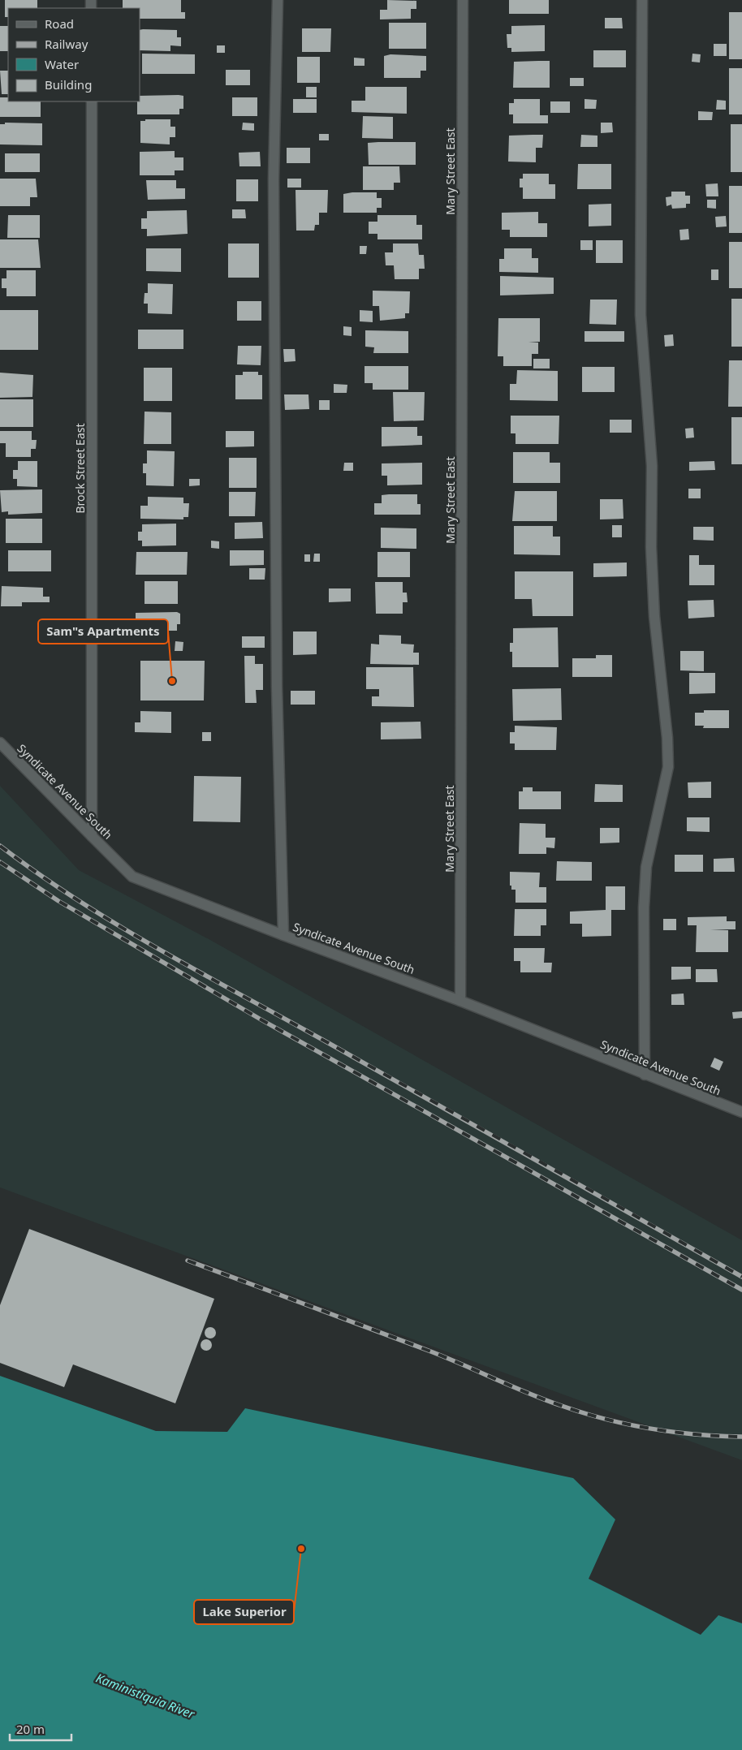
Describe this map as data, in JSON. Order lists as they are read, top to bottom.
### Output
{
  "streets": {
    "street": ["Mary Street East", "Brock Street East", "Syndicate Avenue South"]
  },
  "crossings": [
    ["Mary Street East", "Syndicate Avenue South"],
    ["Brock Street East", "Syndicate Avenue South"]
  ],
  "water": ["Kaministiquia River"],
  "places": ["Sam\"s Apartments", "Lake Superior"],
  "legend": [
    "Road",
    "Railway",
    "Water",
    "Building"
  ],
  "scale_bar": "20 m"
}
